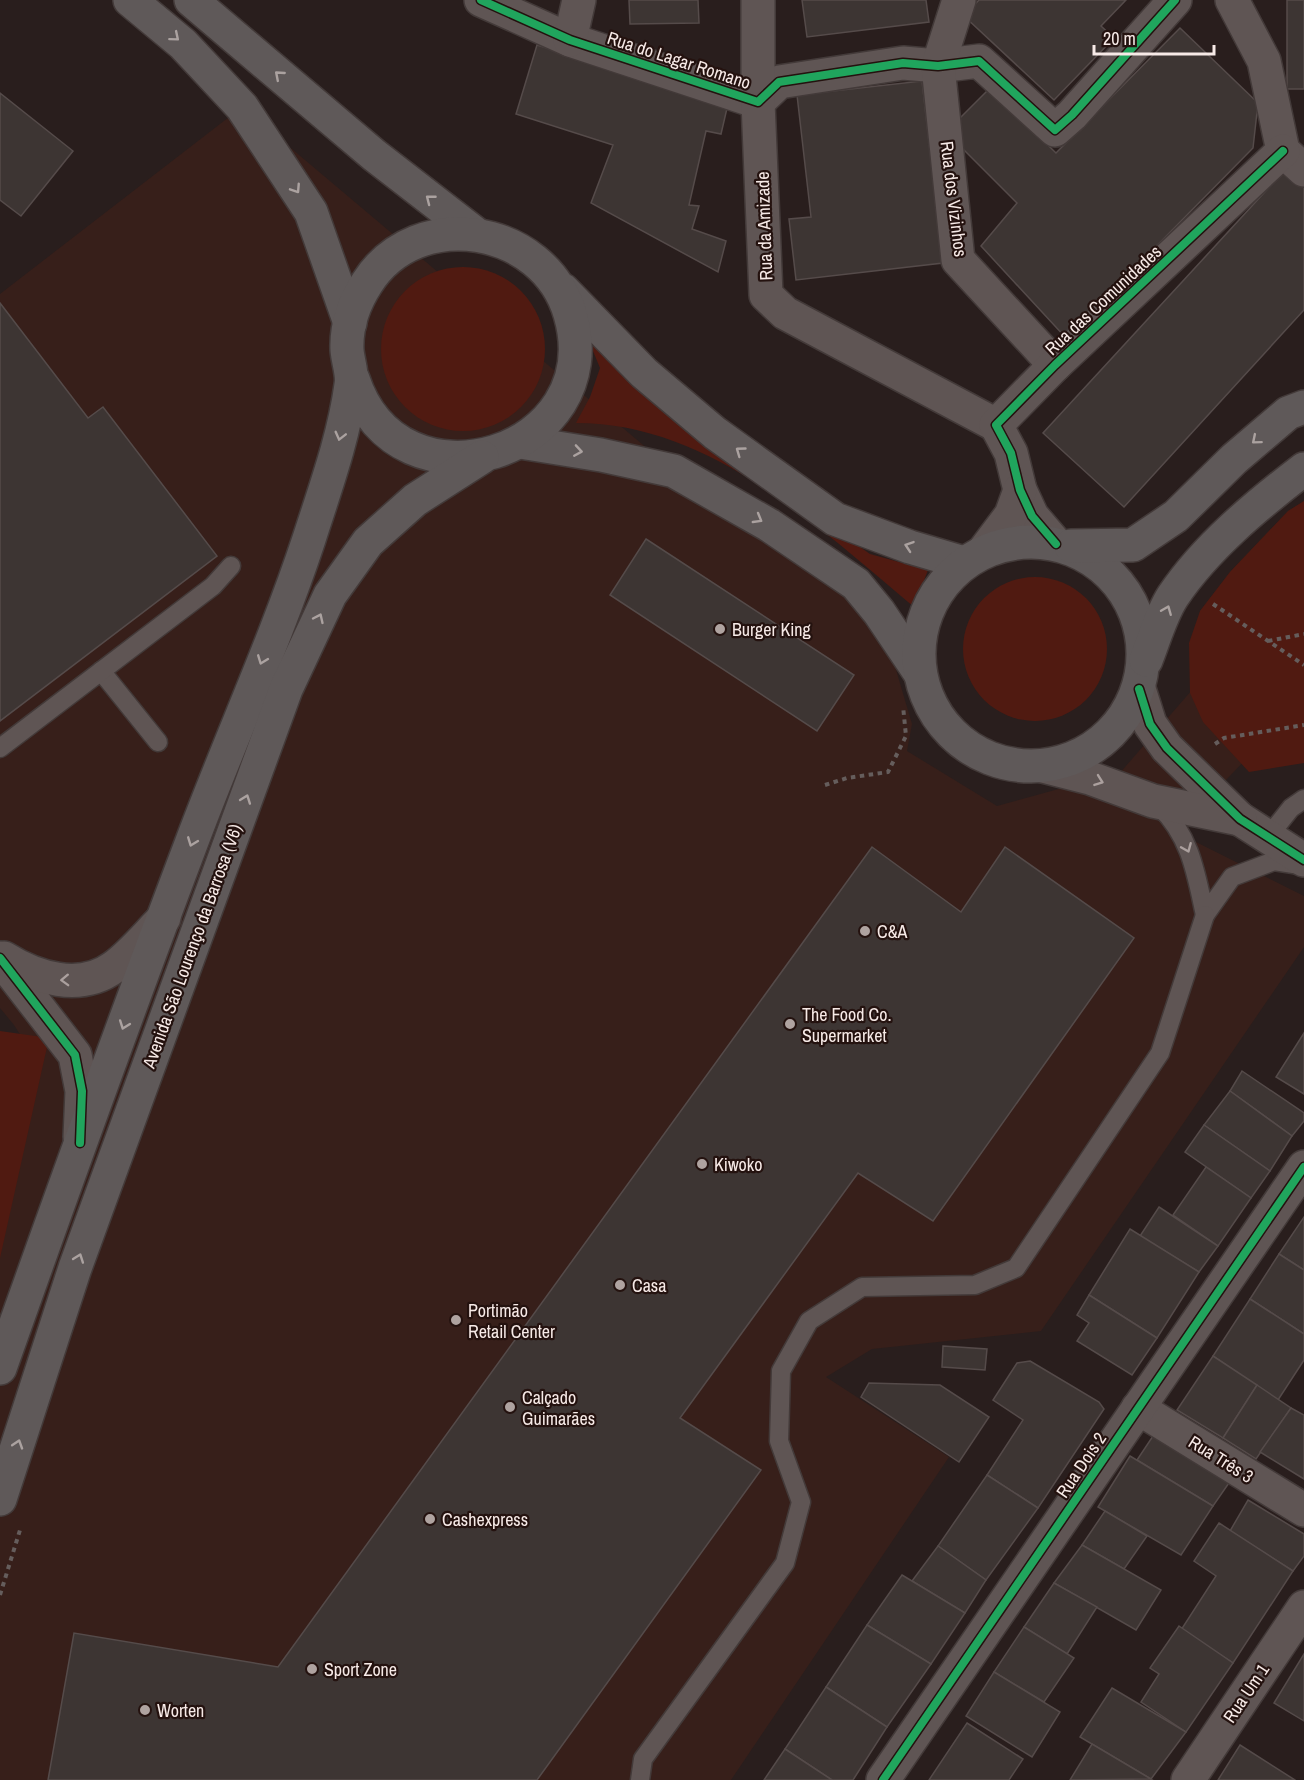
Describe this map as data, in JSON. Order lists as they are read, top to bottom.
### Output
{
  "streets": {
    "main road": ["Avenida São Lourenço da Barrosa (V6)"],
    "street": [
      "Rua do Lagar Romano",
      "Rua dos Vizinhos",
      "Rua da Amizade",
      "Rua das Comunidades",
      "Rua Três 3",
      "Rua Dois 2",
      "Rua Um 1"
    ]
  },
  "crossings": [
    ["Rua do Lagar Romano", "Rua dos Vizinhos"],
    ["Rua do Lagar Romano", "Rua da Amizade"],
    ["Rua dos Vizinhos", "Rua das Comunidades"],
    ["Rua da Amizade", "Rua das Comunidades"],
    ["Rua Três 3", "Rua Dois 2"]
  ],
  "places": [
    "Burger King",
    "C&A",
    "The Food Co. Supermarket",
    "Kiwoko",
    "Casa",
    "Portimão Retail Center",
    "Calçado Guimarães",
    "Cashexpress",
    "Sport Zone",
    "Worten"
  ],
  "scale_bar": "20 m"
}
